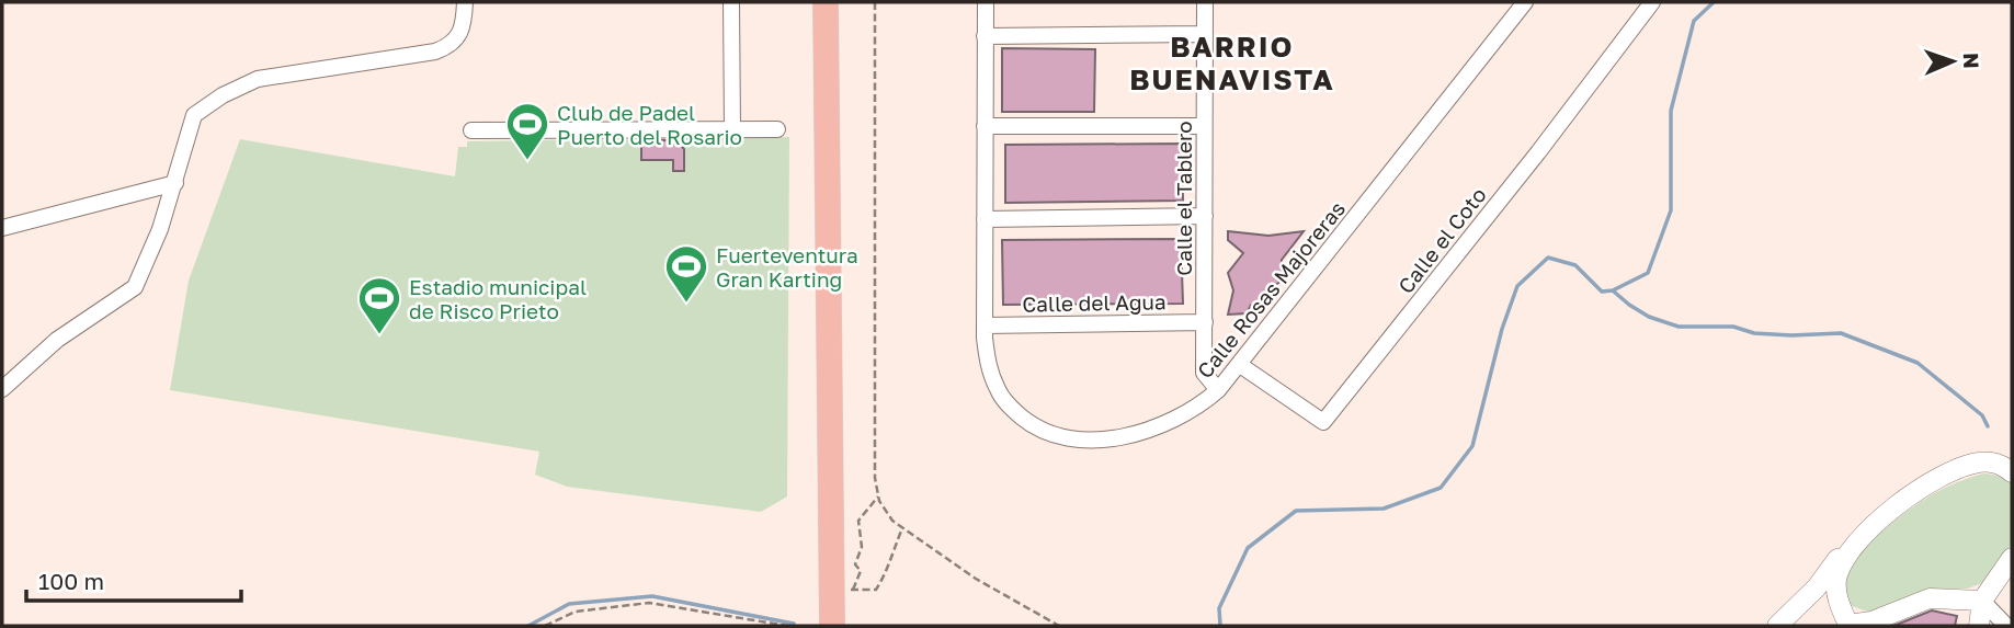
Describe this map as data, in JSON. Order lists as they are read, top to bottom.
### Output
{
  "streets": {
    "street": [
      "Calle el Tablero",
      "Calle el Coto",
      "Calle Rosas Majoreras",
      "Calle del Agua"
    ]
  },
  "crossings": [
    ["Calle el Tablero", "Calle Rosas Majoreras"],
    ["Calle el Tablero", "Calle del Agua"],
    ["Calle el Coto", "Calle Rosas Majoreras"],
    ["Calle Rosas Majoreras", "Calle del Agua"]
  ],
  "districts": ["BARRIO BUENAVISTA"],
  "places": {
    "sports": ["Club de Padel Puerto del Rosario", "Fuerteventura Gran Karting", "Estadio municipal de Risco Prieto"]
  },
  "scale_bar": "100 m",
  "north": "right"
}
